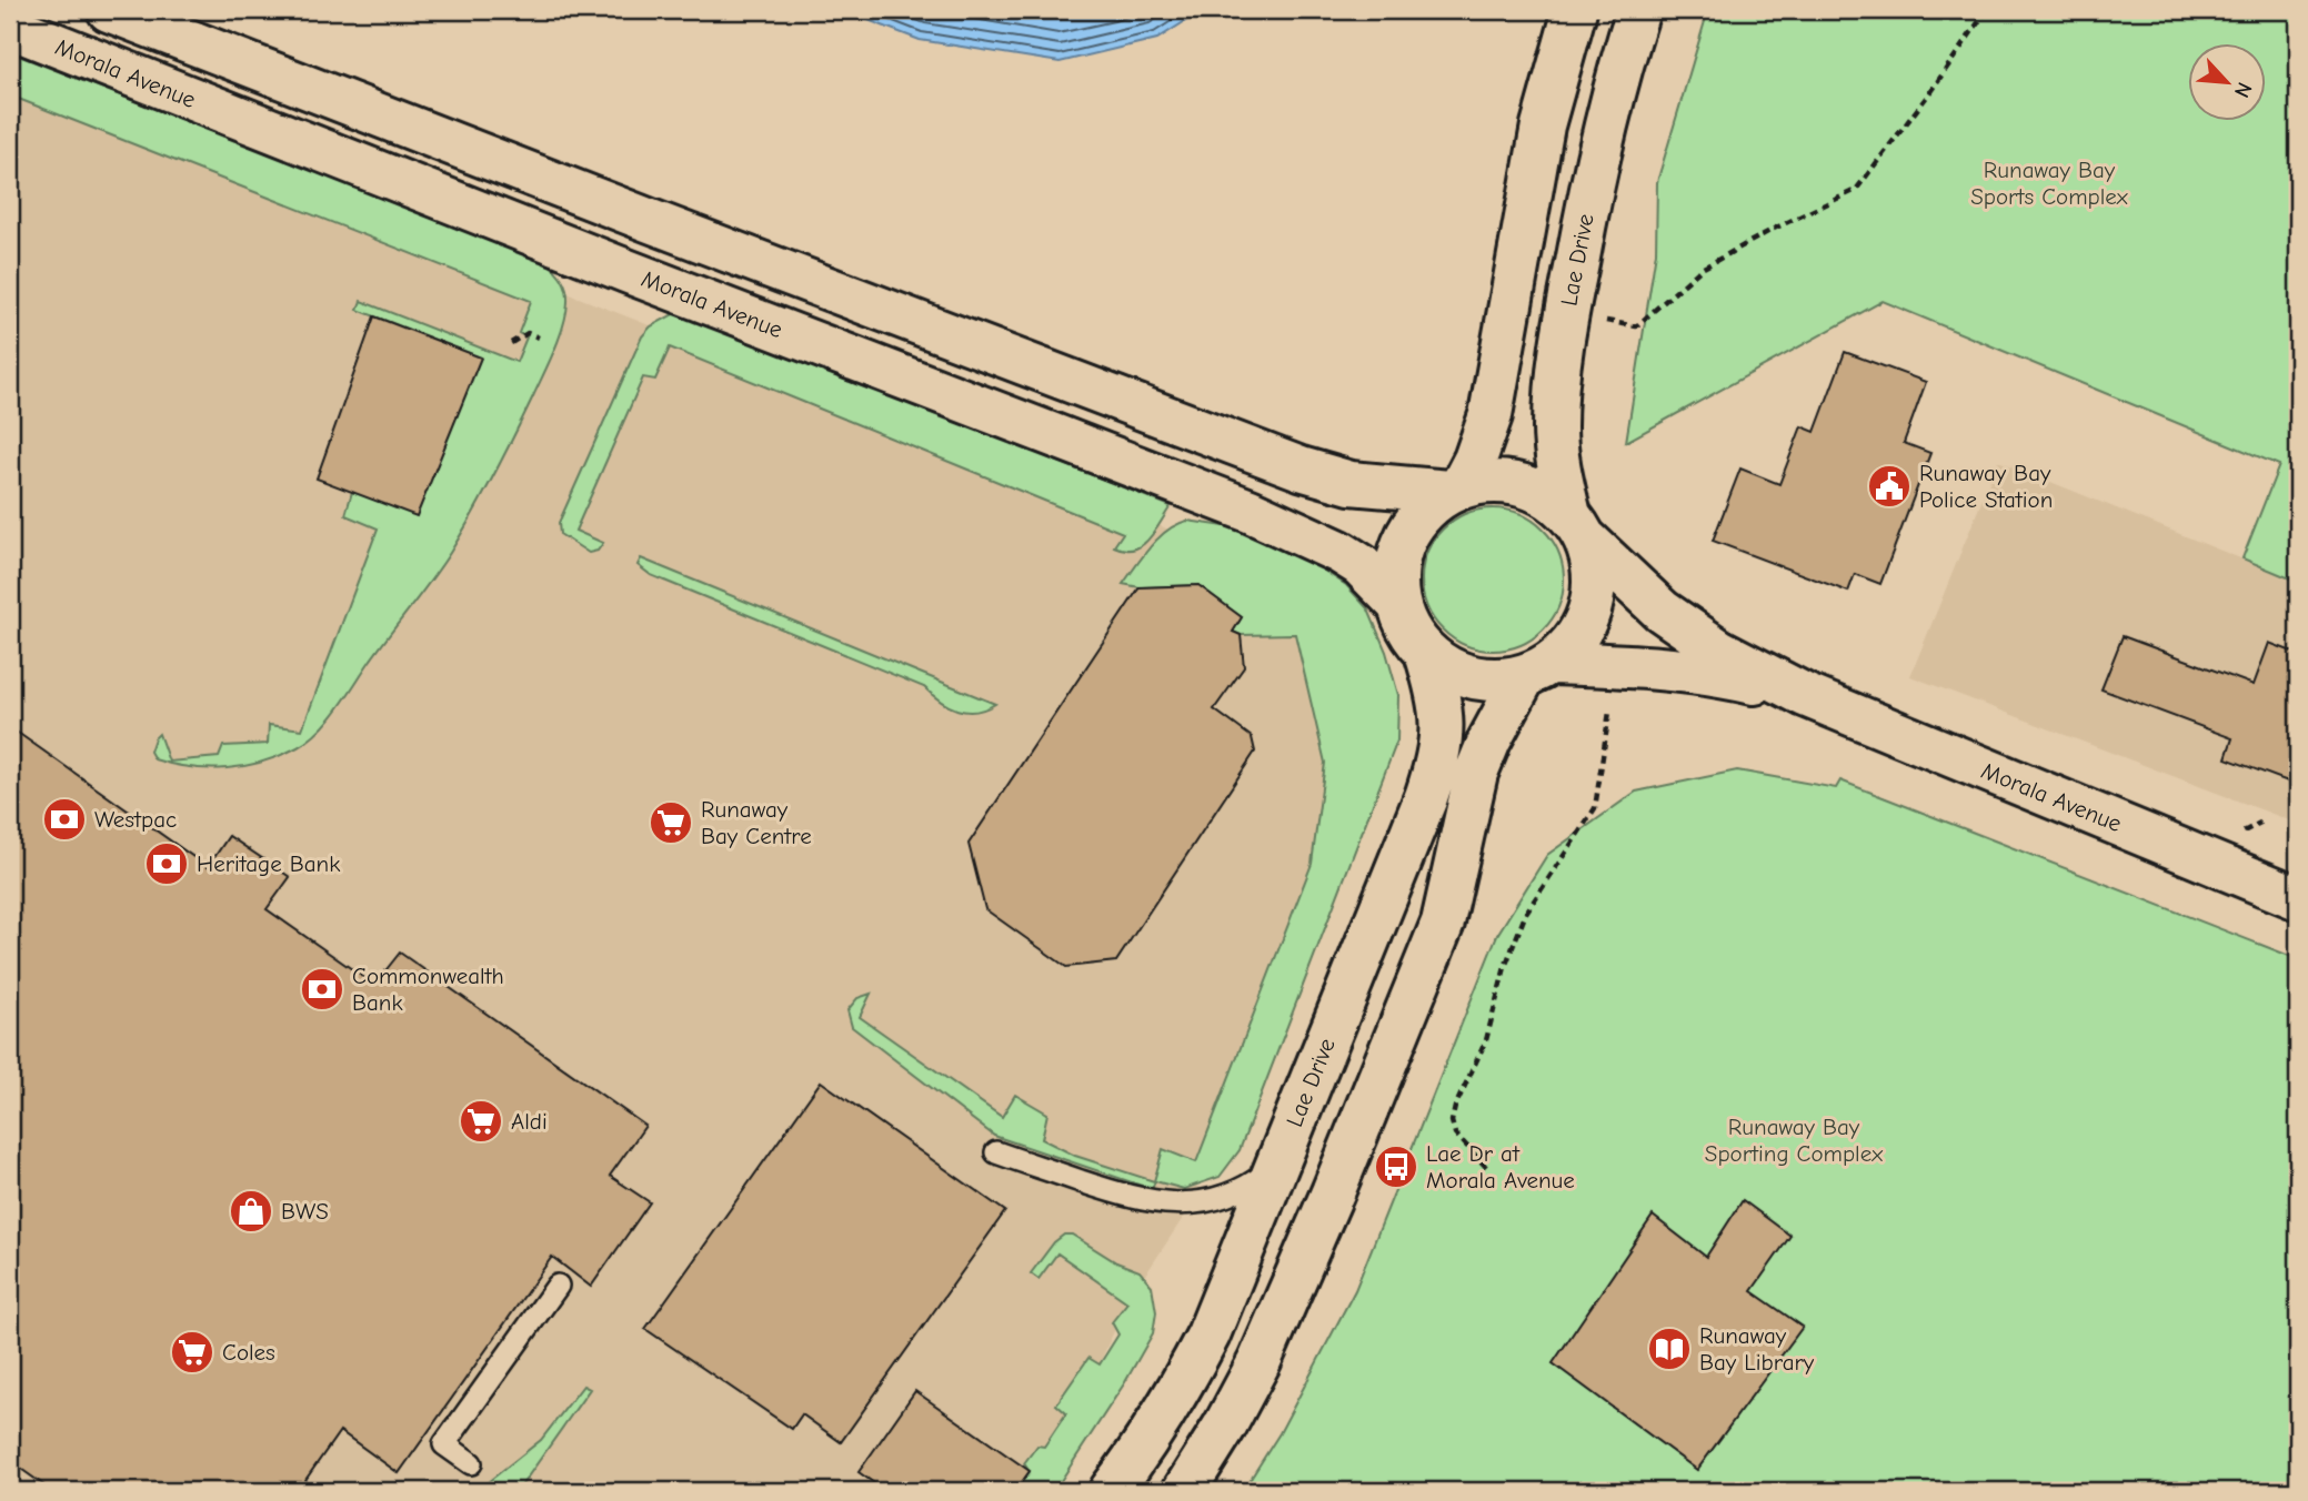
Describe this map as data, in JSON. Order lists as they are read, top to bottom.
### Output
{
  "streets": {
    "main road": ["Morala Avenue", "Lae Drive"]
  },
  "crossings": [
    ["Morala Avenue", "Lae Drive"]
  ],
  "parks": ["Runaway Bay Sports Complex", "Runaway Bay Sporting Complex"],
  "places": {
    "public building": ["Runaway Bay Police Station"],
    "bank": ["Westpac", "Heritage Bank", "Commonwealth Bank"],
    "supermarket": ["Runaway Bay Centre", "Aldi", "Coles"],
    "bus stop": ["Lae Dr at Morala Avenue"],
    "shop": ["BWS"],
    "library": ["Runaway Bay Library"]
  },
  "north": "bottom right"
}
